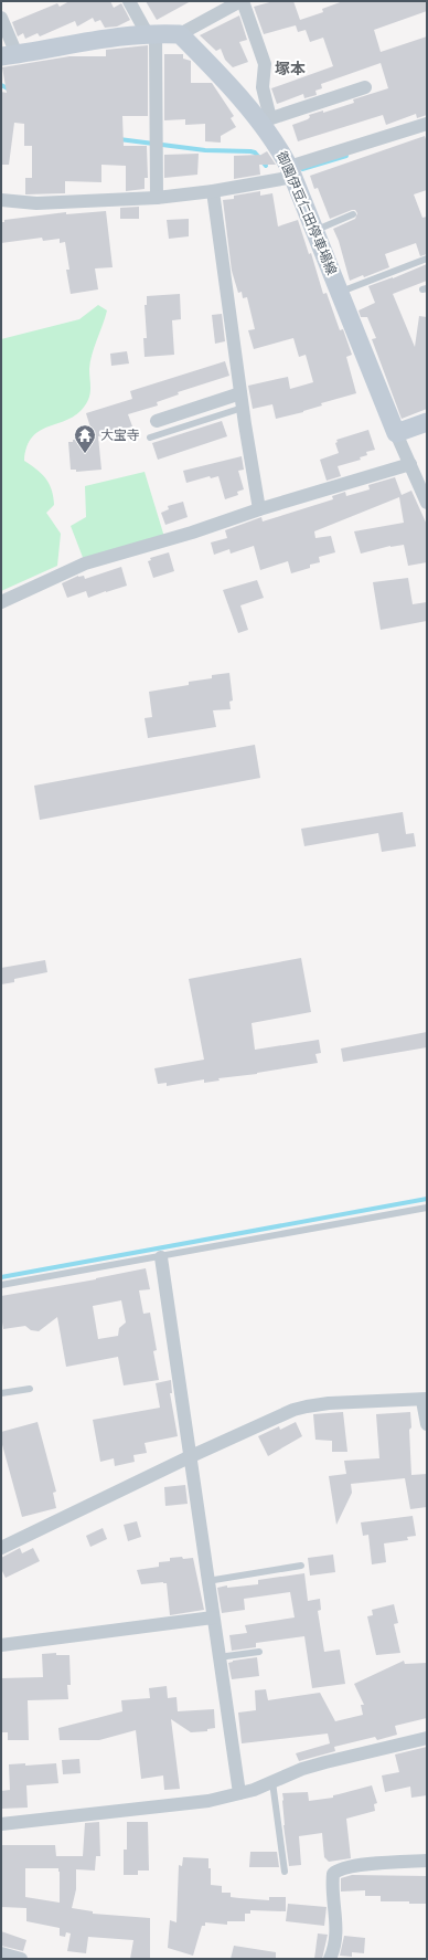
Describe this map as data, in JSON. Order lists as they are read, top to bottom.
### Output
{
  "streets": {
    "main road": ["御園伊豆仁田停車場線"]
  },
  "districts": ["塚本"],
  "places": {
    "temple": ["大宝寺"]
  }
}
